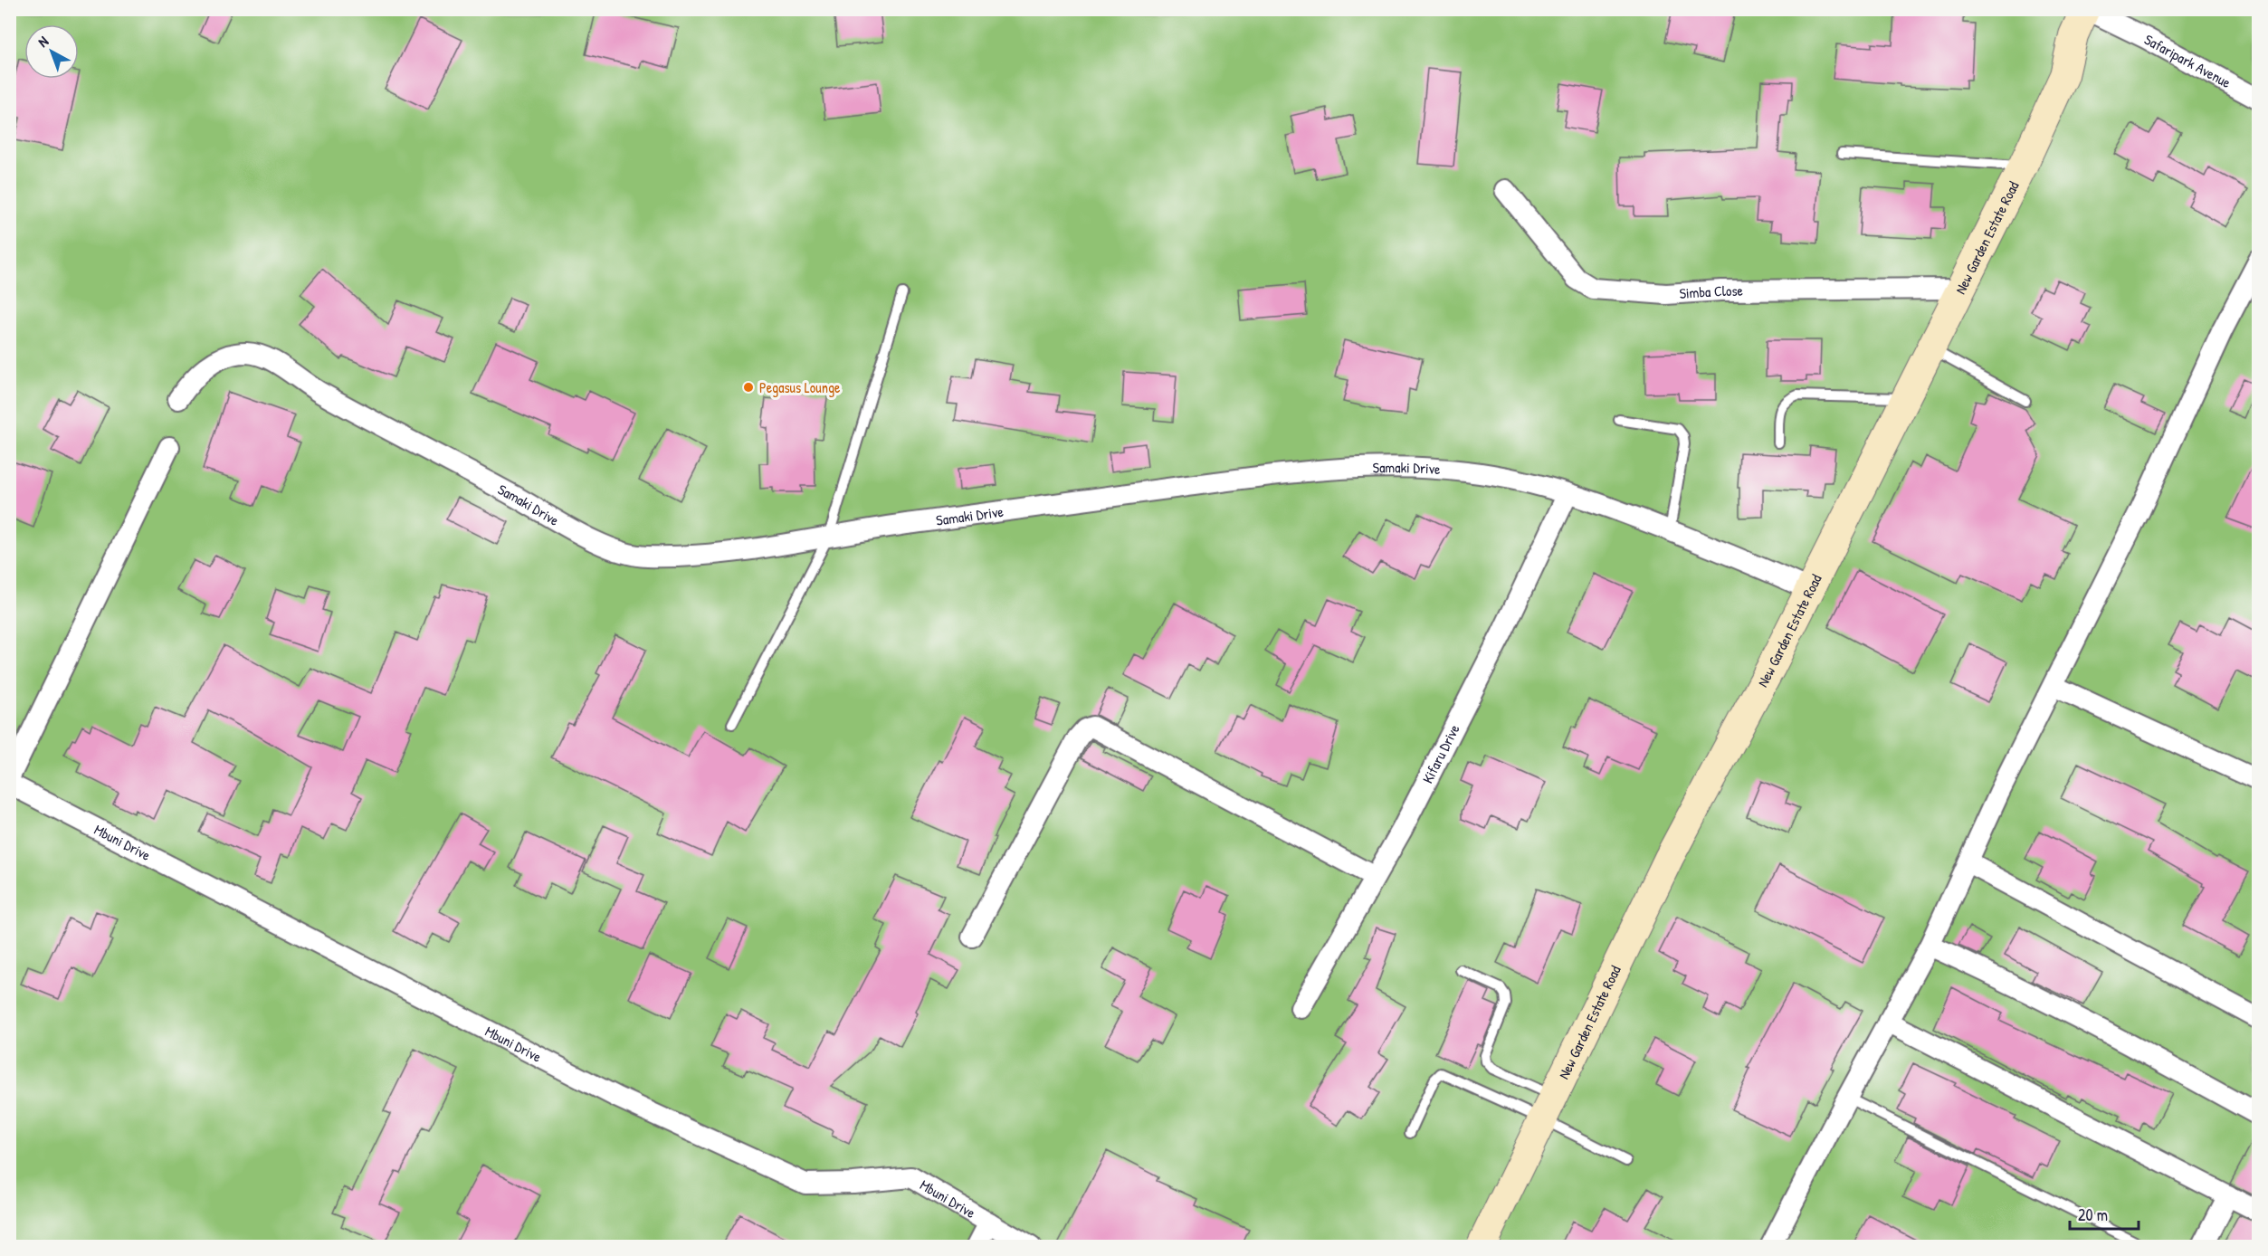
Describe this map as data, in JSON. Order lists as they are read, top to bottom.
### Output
{
  "streets": {
    "street": [
      "Safaripark Avenue",
      "New Garden Estate Road",
      "Simba Close",
      "Samaki Drive",
      "Kifaru Drive",
      "Mbuni Drive"
    ]
  },
  "crossings": [
    ["Safaripark Avenue", "New Garden Estate Road"],
    ["New Garden Estate Road", "Simba Close"],
    ["New Garden Estate Road", "Samaki Drive"],
    ["Samaki Drive", "Kifaru Drive"]
  ],
  "places": ["Pegasus Lounge"],
  "scale_bar": "20 m",
  "north": "top left"
}
